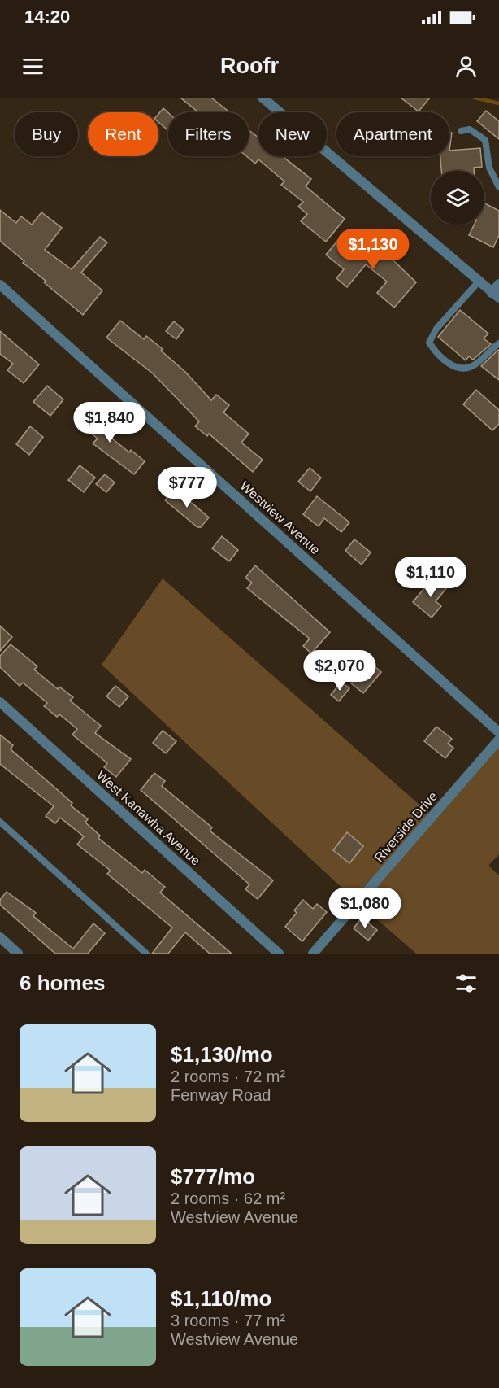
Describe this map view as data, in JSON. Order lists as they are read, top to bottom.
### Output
{
  "streets": {
    "street": ["Westview Avenue", "West Kanawha Avenue", "Riverside Drive"]
  },
  "page": {
    "status": "14:20",
    "header": "Roofr",
    "chip": [
      "Buy",
      "Rent",
      "Filters",
      "New",
      "Apartment"
    ],
    "price": [
      "$1,130",
      "$1,840",
      "$777",
      "$1,110",
      "$2,070",
      "$1,080"
    ],
    "heading": "6 homes",
    "list": [
      {
        "name": "$1,130/mo",
        "note": "2 rooms · 72 m² · Fenway Road"
      },
      {
        "name": "$777/mo",
        "note": "2 rooms · 62 m² · Westview Avenue"
      },
      {
        "name": "$1,110/mo",
        "note": "3 rooms · 77 m² · Westview Avenue"
      }
    ]
  }
}
